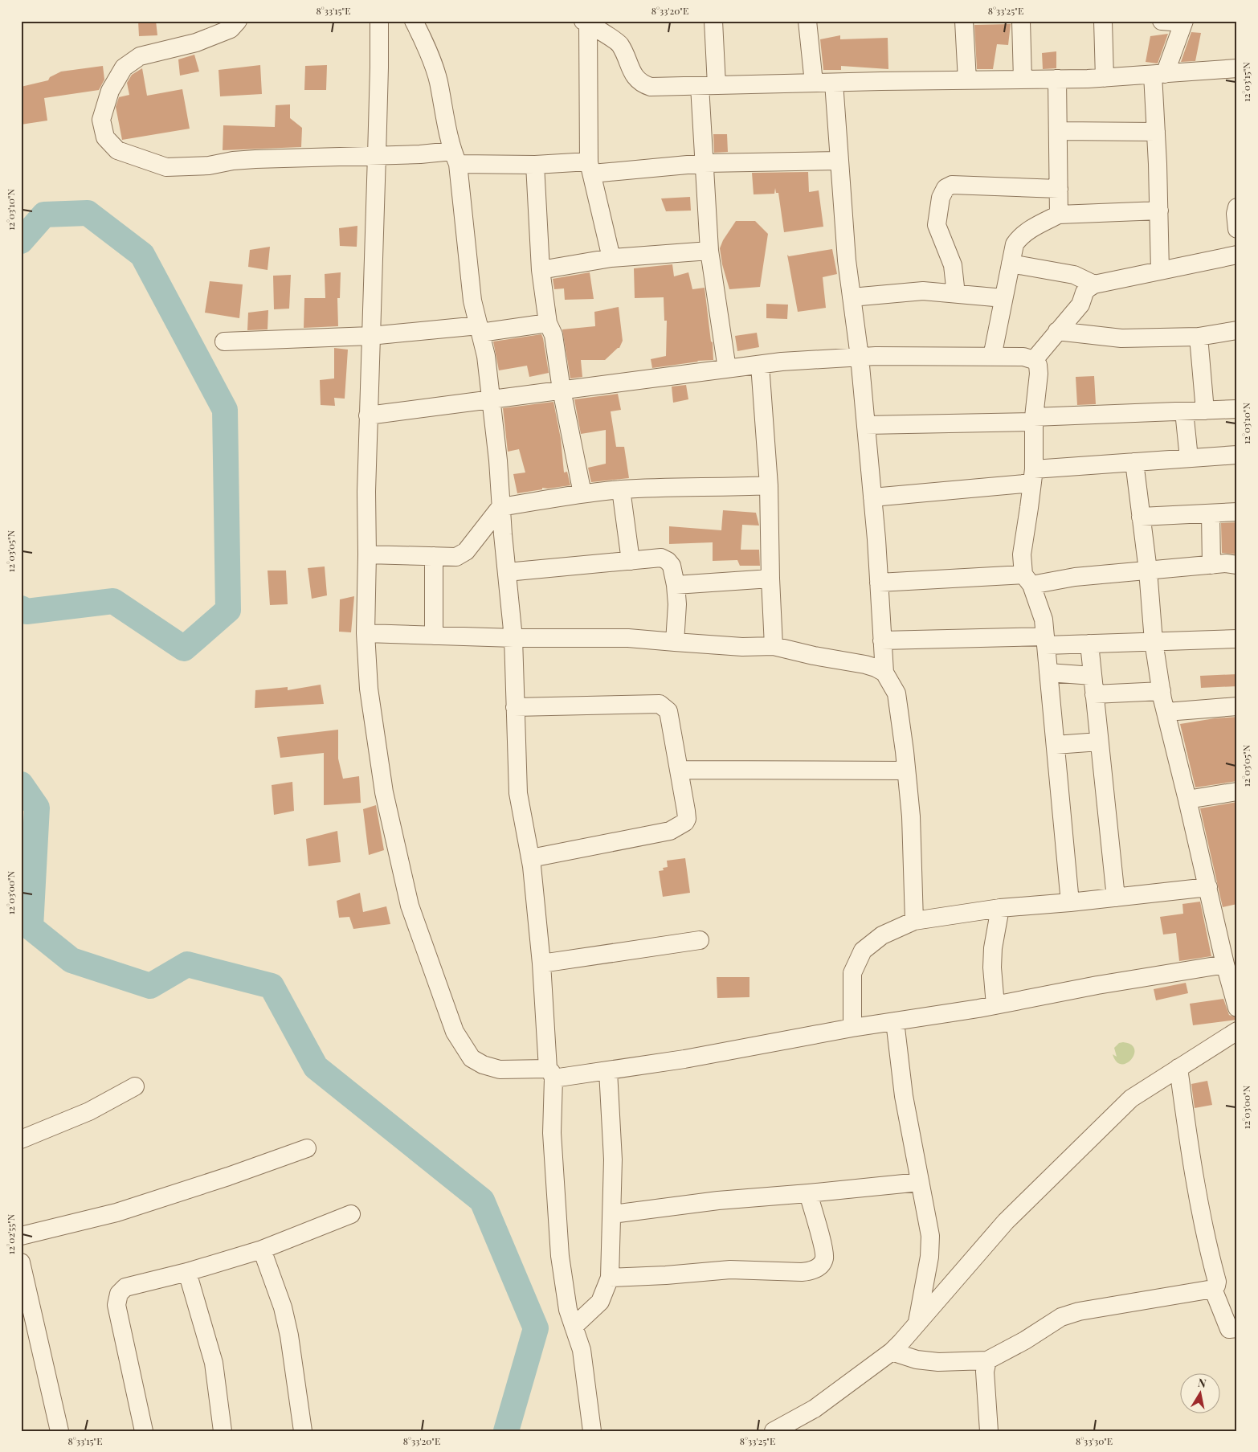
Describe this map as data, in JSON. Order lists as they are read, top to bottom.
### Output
{
  "north": "top",
  "coordinates": [
    "8°33'15\"E",
    "8°33'20\"E",
    "8°33'25\"E",
    "12°03'15\"N",
    "12°03'10\"N",
    "12°03'05\"N",
    "12°03'00\"N",
    "12°02'55\"N",
    "8°33'30\"E"
  ]
}
